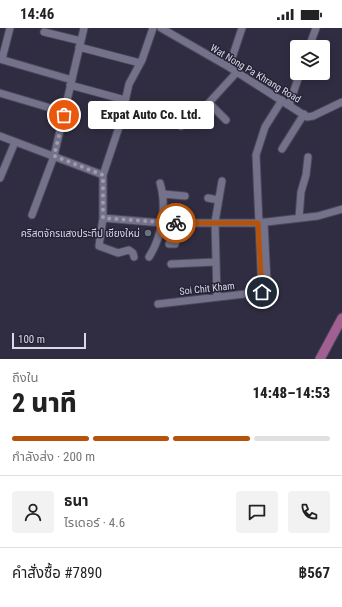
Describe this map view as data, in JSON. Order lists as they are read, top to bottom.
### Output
{
  "streets": {
    "street": ["Wat Nong Pa Khrang Road", "Soi Chit Kham"]
  },
  "places": ["Expat Auto Co. Ltd.", "คริสตจักรแสงประทีป เชียงใหม่"],
  "scale_bar": "100 m",
  "page": {
    "status": "14:46",
    "bubble": "Expat Auto Co. Ltd.",
    "scale": "100 m",
    "heading": ["2 นาที", "ถึงใน", "14:48–14:53"],
    "panel": [
      "ธนา",
      "ไรเดอร์ · 4.6",
      "คำสั่งซื้อ #7890",
      "฿567"
    ],
    "bar": "กำลังส่ง · 200 m"
  }
}
